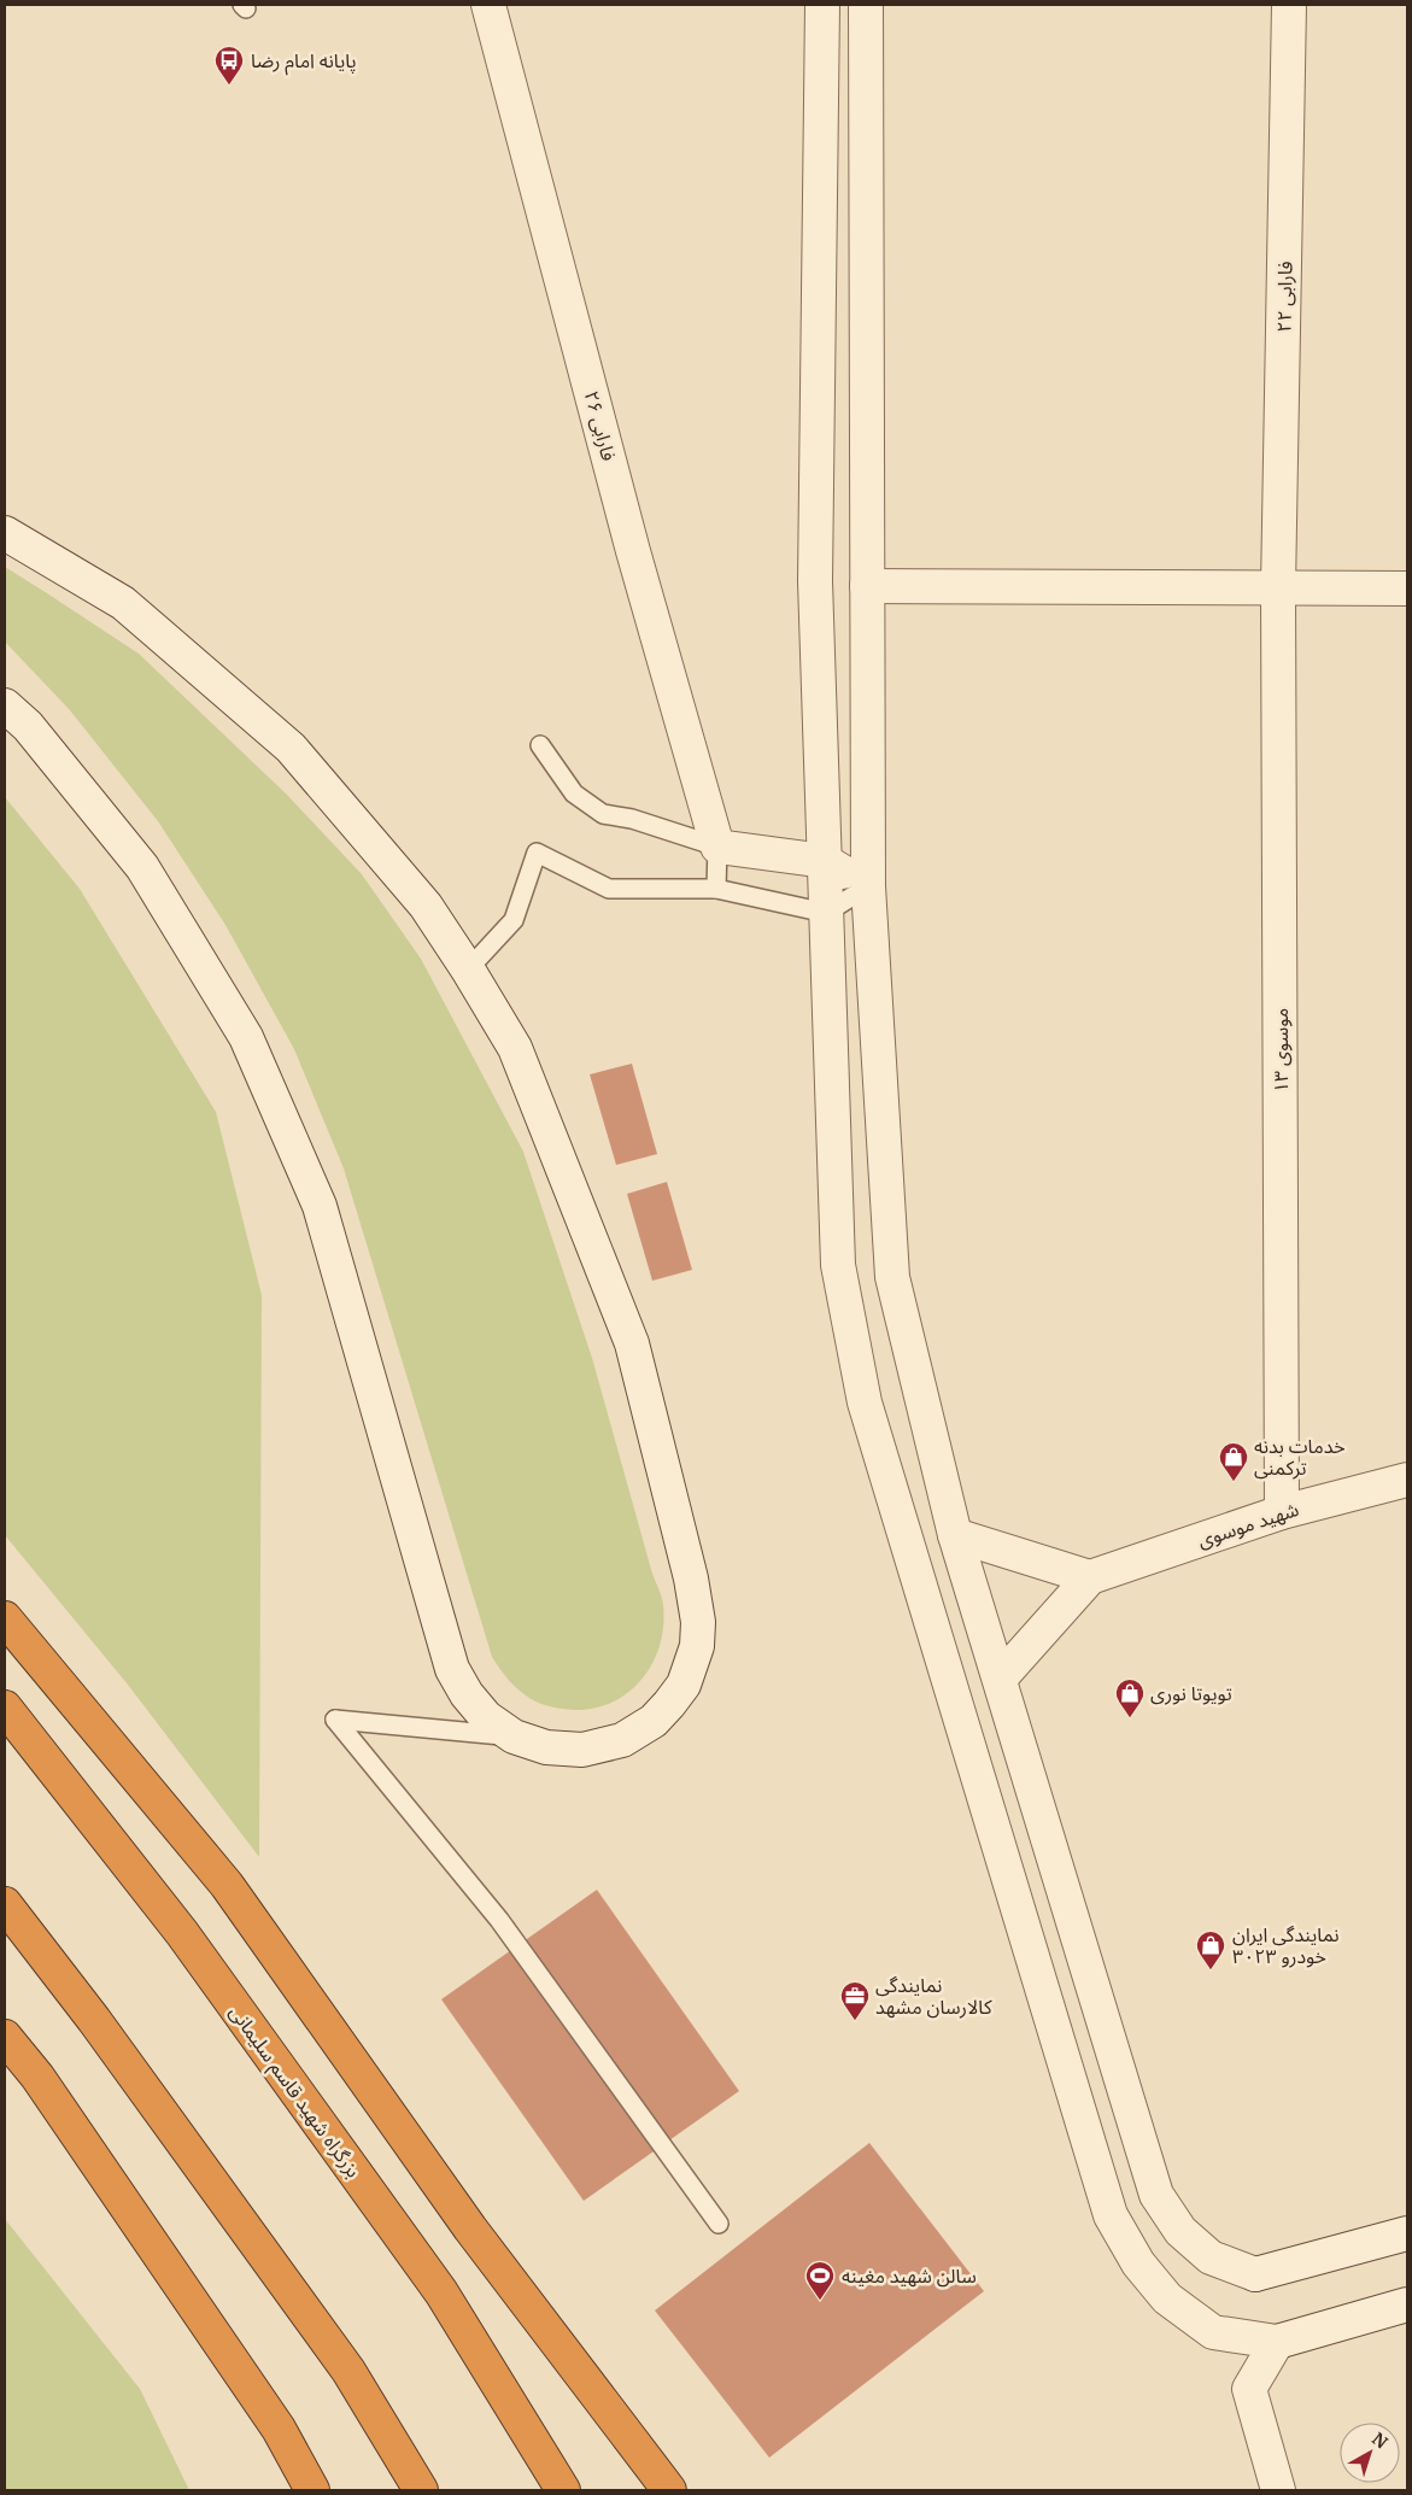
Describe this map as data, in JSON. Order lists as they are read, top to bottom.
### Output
{
  "streets": {
    "highway": ["بزرگراه شهید قاسم سلیمانی"],
    "street": [
      "فارابی ۲۲",
      "فارابی ۲۶",
      "موسوی ۱۳",
      "شهید موسوی"
    ]
  },
  "crossings": [
    ["فارابی ۲۲", "موسوی ۱۳"],
    ["موسوی ۱۳", "شهید موسوی"]
  ],
  "places": {
    "bus stop": ["پایانه امام رضا"],
    "shop": ["خدمات بدنه ترکمنی", "تویوتا نوری", "نمایندگی ایران خودرو ۳۰۲۳"],
    "office": ["نمایندگی کالارسان مشهد"],
    "sports": ["سالن شهید مغینه"]
  },
  "north": "top right"
}
